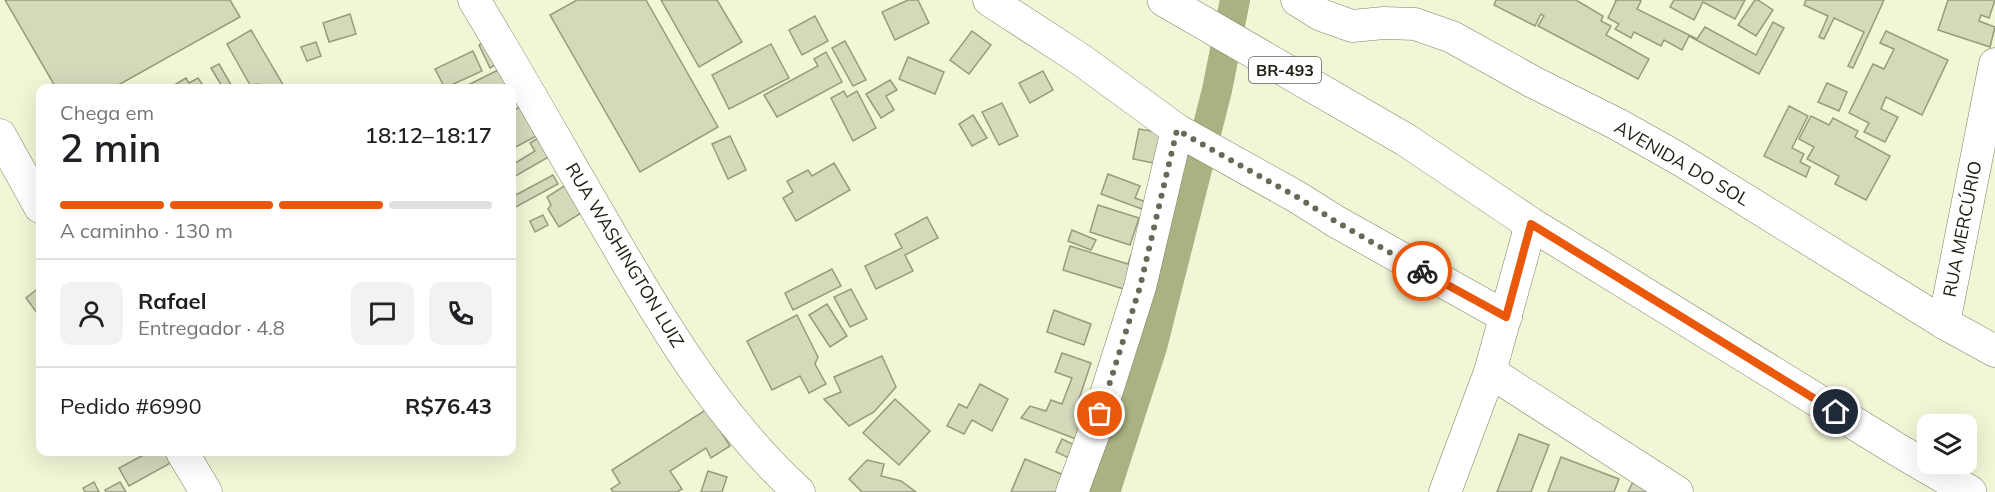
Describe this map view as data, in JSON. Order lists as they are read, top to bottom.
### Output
{
  "streets": {
    "highway": ["BR-493"],
    "street": ["AVENIDA DO SOL", "RUA MERCÚRIO", "RUA WASHINGTON LUIZ"]
  },
  "crossings": [
    ["AVENIDA DO SOL", "RUA MERCÚRIO"]
  ],
  "page": {
    "heading": ["2 min", "Chega em", "18:12–18:17"],
    "panel": [
      "Rafael",
      "Entregador · 4.8",
      "Pedido #6990",
      "R$76.43"
    ],
    "bar": "A caminho · 130 m"
  }
}
